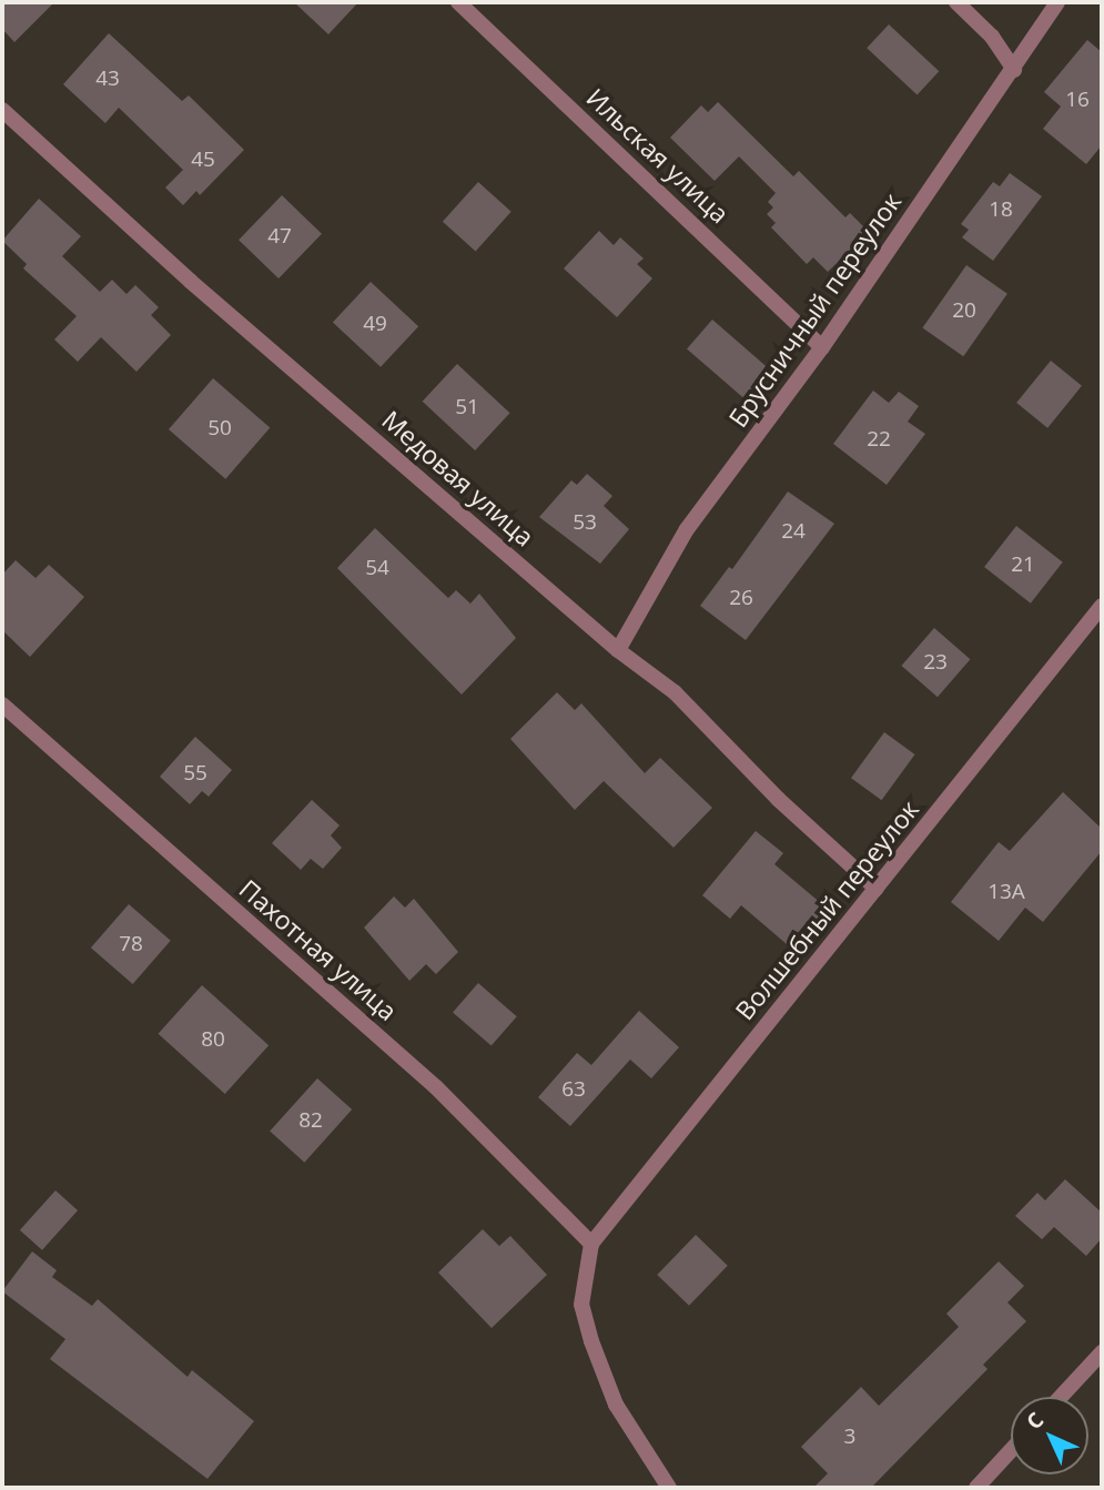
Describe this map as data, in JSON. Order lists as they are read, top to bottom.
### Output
{
  "streets": {
    "street": [
      "Ильская улица",
      "Брусничный переулок",
      "Медовая улица",
      "Волшебный переулок",
      "Пахотная улица"
    ]
  },
  "crossings": [
    ["Ильская улица", "Брусничный переулок"],
    ["Брусничный переулок", "Медовая улица"],
    ["Медовая улица", "Волшебный переулок"],
    ["Волшебный переулок", "Пахотная улица"]
  ],
  "house_numbers": [
    "43",
    "16",
    "45",
    "18",
    "47",
    "20",
    "49",
    "51",
    "50",
    "22",
    "53",
    "24",
    "21",
    "54",
    "26",
    "23",
    "55",
    "13А",
    "78",
    "80",
    "63",
    "82",
    "3"
  ],
  "north": "top left"
}
